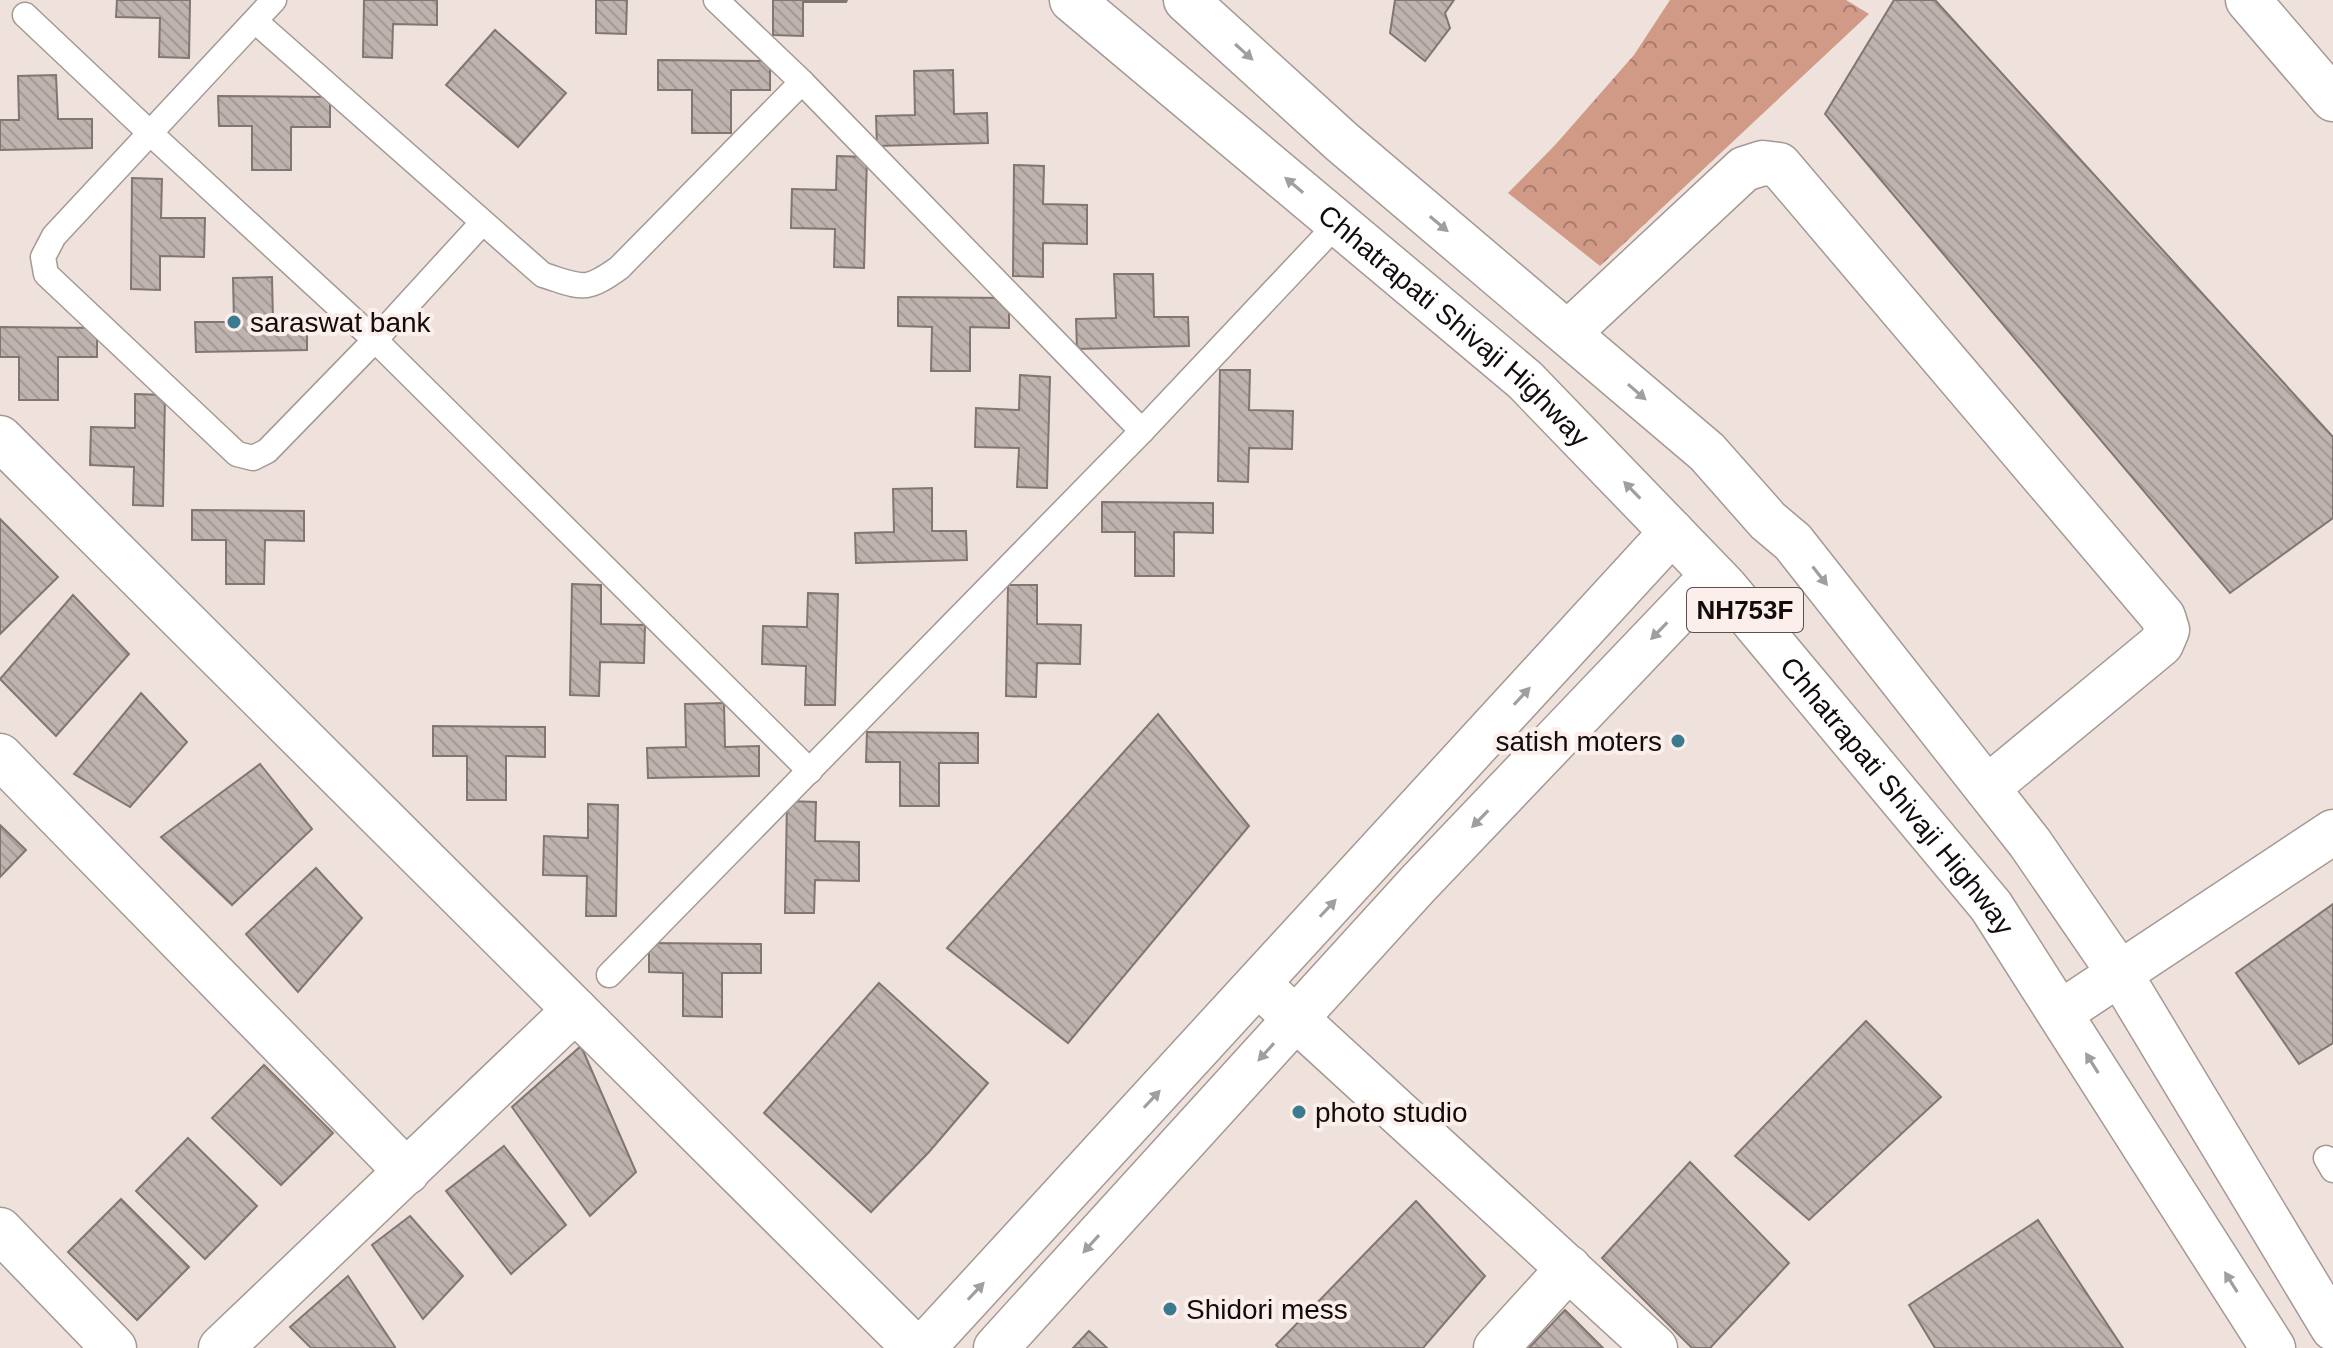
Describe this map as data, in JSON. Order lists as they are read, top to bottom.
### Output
{
  "streets": {
    "main road": ["Chhatrapati Shivaji Highway", "NH753F"]
  },
  "places": [
    "saraswat bank",
    "satish moters",
    "photo studio",
    "Shidori mess"
  ]
}
